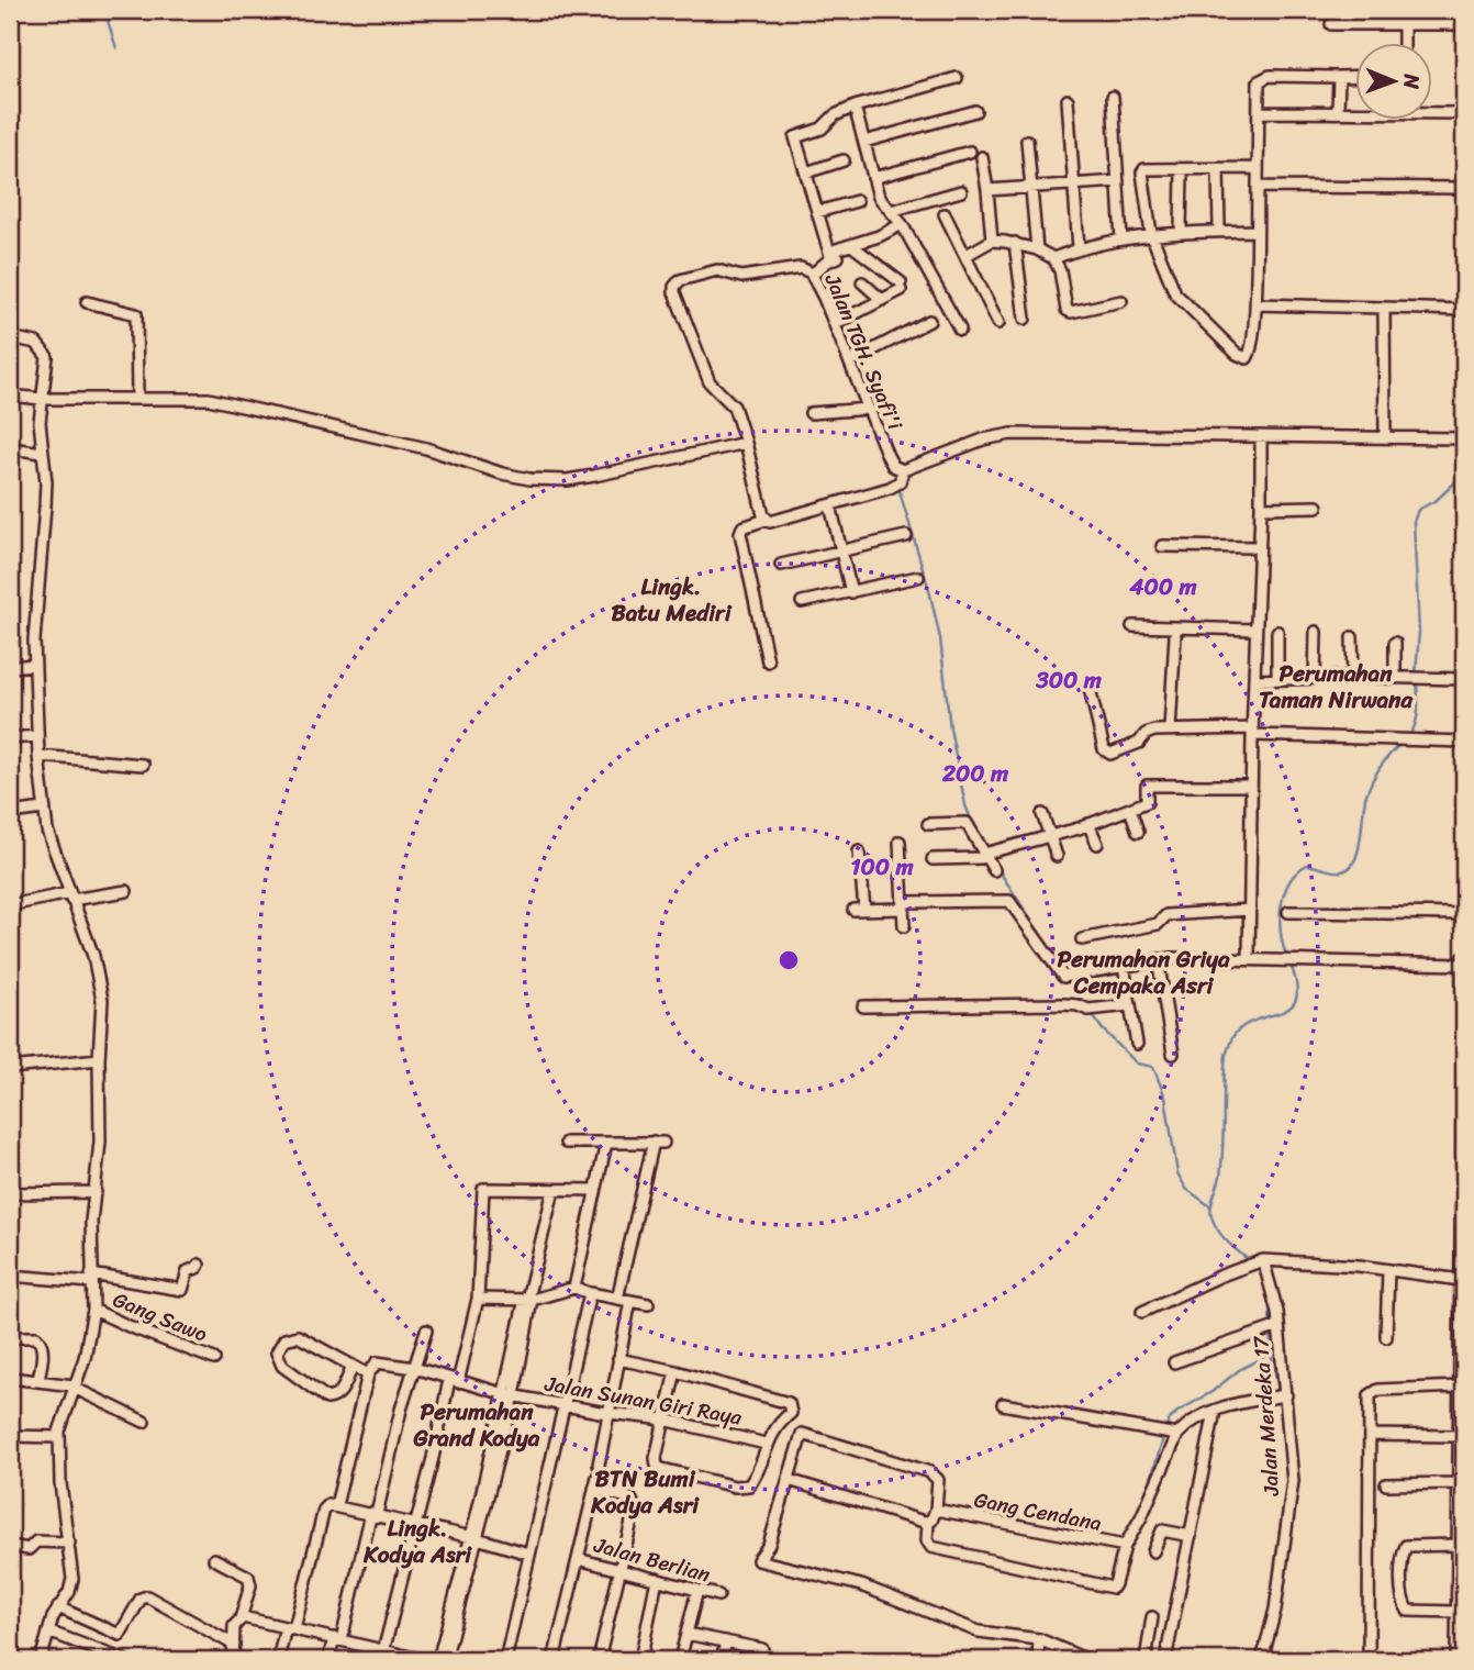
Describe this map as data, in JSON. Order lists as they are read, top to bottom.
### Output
{
  "streets": {
    "street": [
      "Jalan TGH. Syafi'i",
      "Gang Sawo",
      "Jalan Sunan Giri Raya",
      "Jalan Merdeka 17",
      "Gang Cendana",
      "Jalan Berlian"
    ]
  },
  "districts": [
    "Lingk. Batu Mediri",
    "Perumahan Taman Nirwana",
    "Perumahan Griya Cempaka Asri",
    "Perumahan Grand Kodya",
    "BTN Bumi Kodya Asri",
    "Lingk. Kodya Asri"
  ],
  "north": "right",
  "rings": [
    "400 m",
    "300 m",
    "200 m",
    "100 m"
  ]
}
